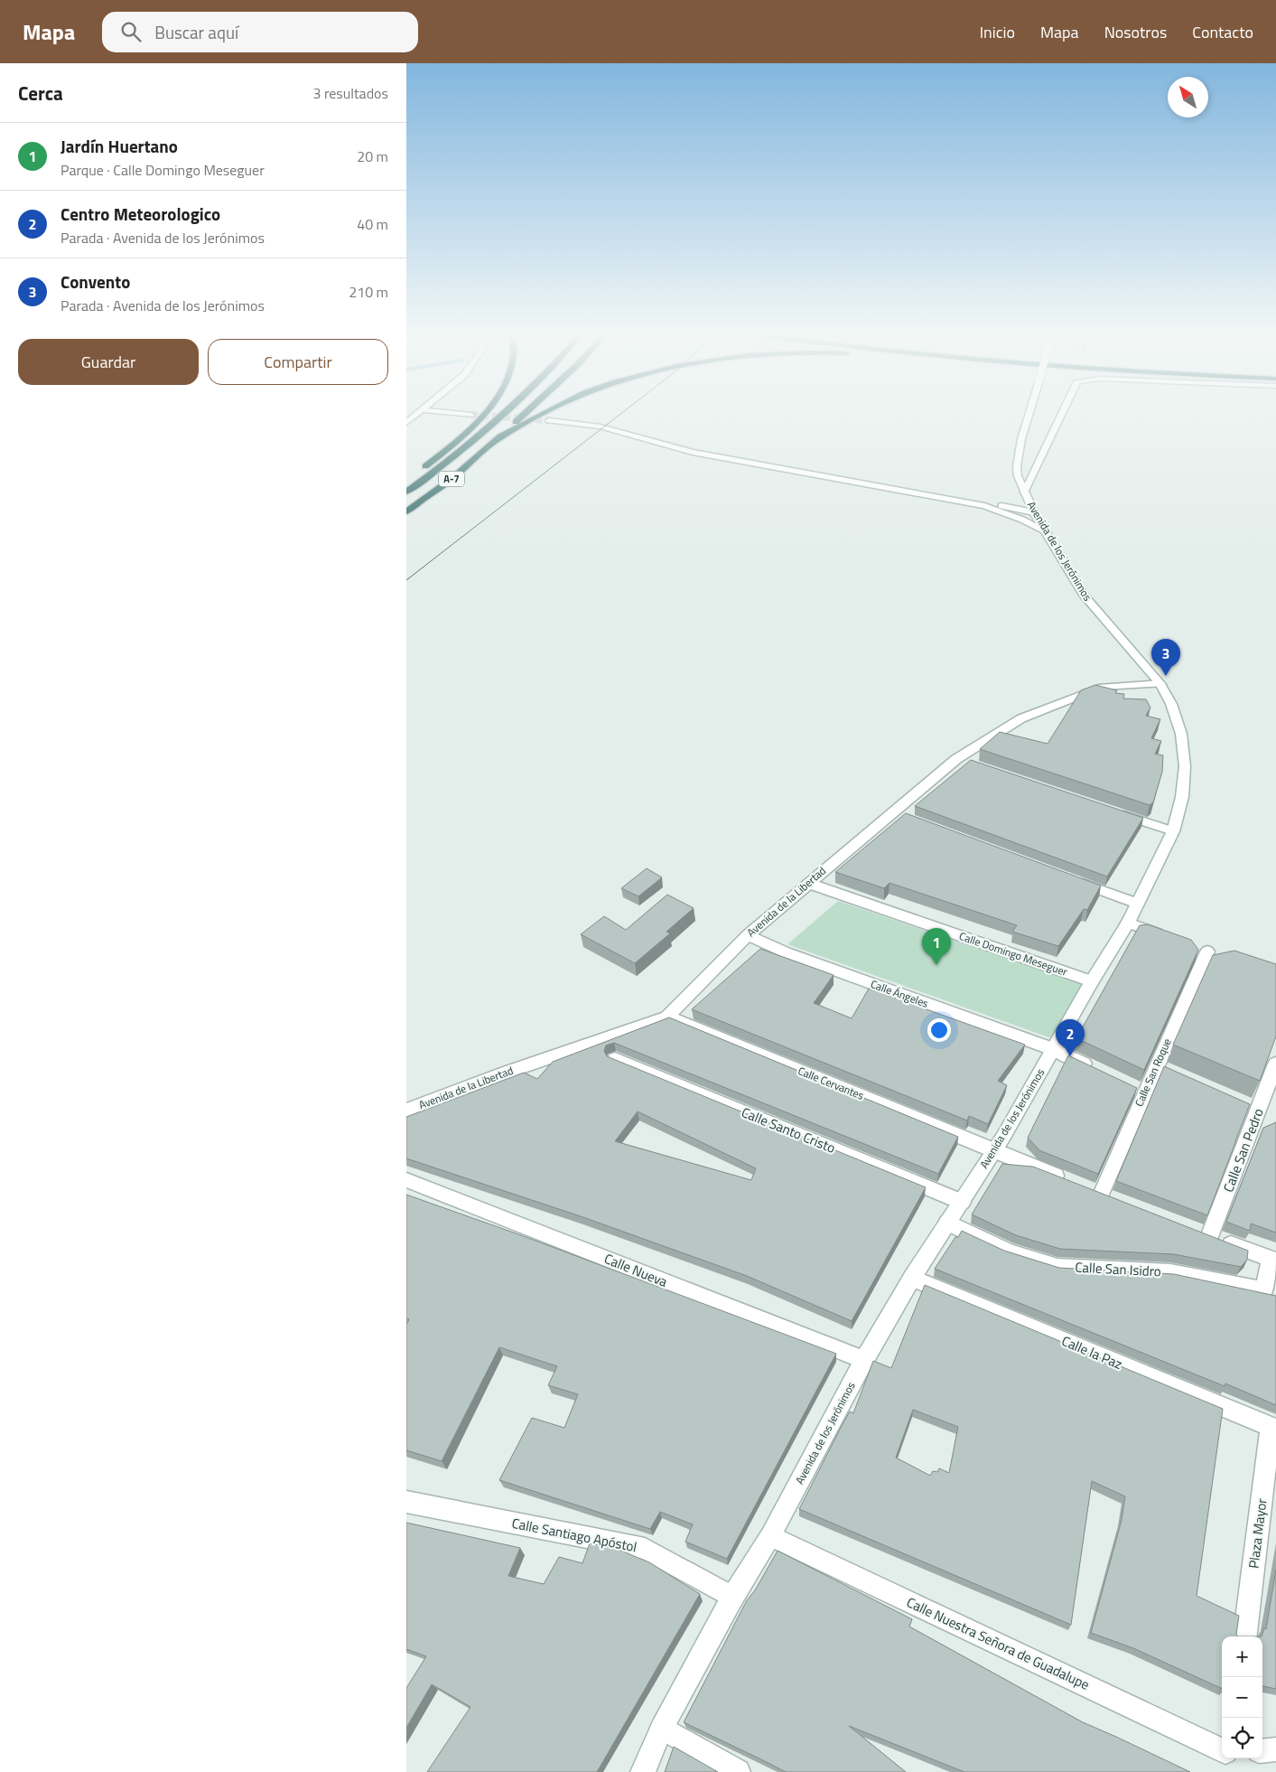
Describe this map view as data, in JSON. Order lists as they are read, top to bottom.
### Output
{
  "streets": {
    "highway": ["A-7"],
    "street": [
      "Avenida de los Jerónimos",
      "Avenida de la Libertad",
      "Calle Domingo Meseguer",
      "Calle Ángeles",
      "Calle San Roque",
      "Calle Cervantes",
      "Calle Santo Cristo",
      "Calle San Pedro",
      "Calle San Isidro",
      "Calle Nueva",
      "Calle la Paz",
      "Plaza Mayor",
      "Calle Santiago Apóstol",
      "Calle Nuestra Señora de Guadalupe"
    ]
  },
  "crossings": [
    ["Avenida de los Jerónimos", "Avenida de la Libertad"],
    ["Avenida de los Jerónimos", "Calle Domingo Meseguer"],
    ["Avenida de los Jerónimos", "Calle Ángeles"],
    ["Avenida de los Jerónimos", "Calle Cervantes"],
    ["Avenida de los Jerónimos", "Calle Santo Cristo"],
    ["Avenida de los Jerónimos", "Calle San Isidro"],
    ["Avenida de los Jerónimos", "Calle Nueva"],
    ["Avenida de los Jerónimos", "Calle la Paz"],
    ["Avenida de los Jerónimos", "Calle Santiago Apóstol"],
    ["Avenida de los Jerónimos", "Calle Nuestra Señora de Guadalupe"],
    ["Avenida de la Libertad", "Calle Domingo Meseguer"],
    ["Avenida de la Libertad", "Calle Ángeles"],
    ["Avenida de la Libertad", "Calle Cervantes"],
    ["Calle la Paz", "Plaza Mayor"]
  ],
  "north": "top left",
  "page": {
    "header": "Mapa",
    "search": "Buscar aquí",
    "nav": [
      "Inicio",
      "Mapa",
      "Nosotros",
      "Contacto"
    ],
    "heading": ["Cerca", "3 resultados"],
    "list": [
      {
        "mark": "1",
        "name": "Jardín Huertano",
        "note": "Parque · Calle Domingo Meseguer",
        "value": "20 m"
      },
      {
        "mark": "2",
        "name": "Centro Meteorologico",
        "note": "Parada · Avenida de los Jerónimos",
        "value": "40 m"
      },
      {
        "mark": "3",
        "name": "Convento",
        "note": "Parada · Avenida de los Jerónimos",
        "value": "210 m"
      }
    ],
    "buttons": ["Guardar", "Compartir"],
    "pins": ["3", "1", "2"],
    "map_buttons": ["+", "−"]
  }
}
